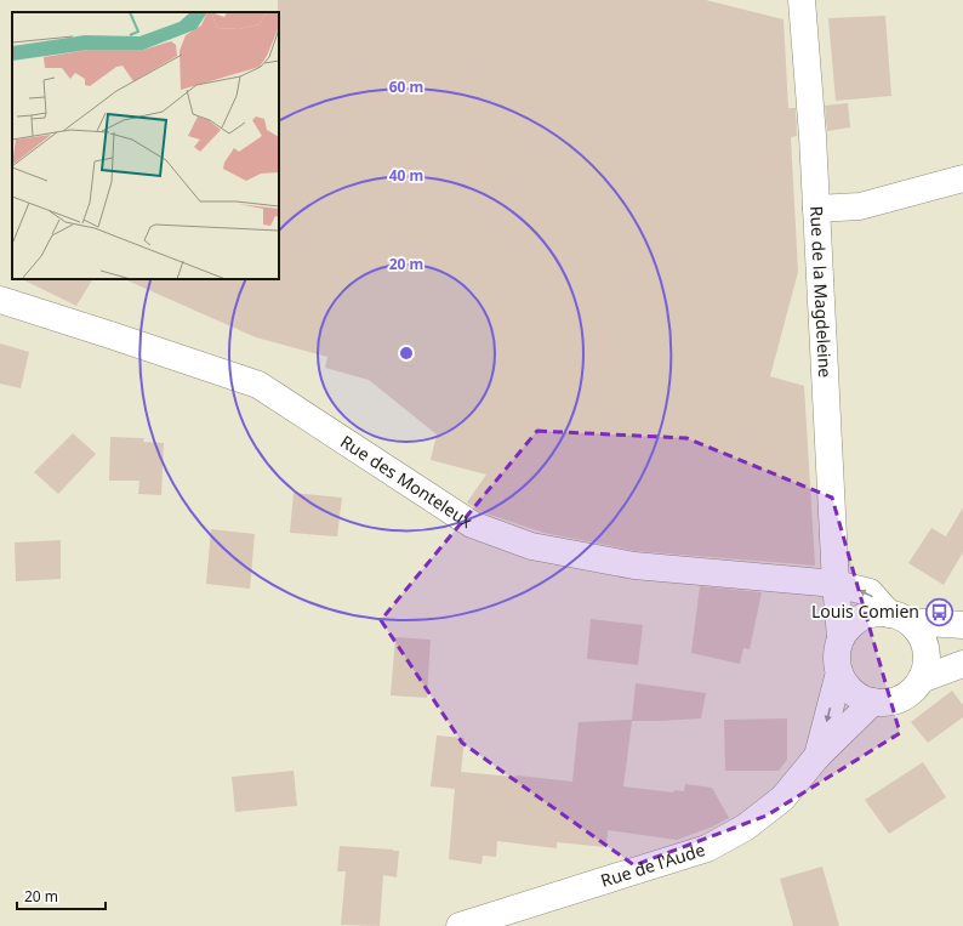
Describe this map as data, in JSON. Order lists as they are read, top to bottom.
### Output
{
  "streets": {
    "street": ["Rue de la Magdeleine", "Rue des Monteleux", "Rue de l'Aude"]
  },
  "crossings": [
    ["Rue de la Magdeleine", "Rue des Monteleux"],
    ["Rue de la Magdeleine", "Rue de l'Aude"],
    ["Rue des Monteleux", "Rue de l'Aude"]
  ],
  "places": {
    "bus stop": ["Louis Comien"]
  },
  "scale_bar": "20 m",
  "rings": ["60 m", "40 m", "20 m"]
}
